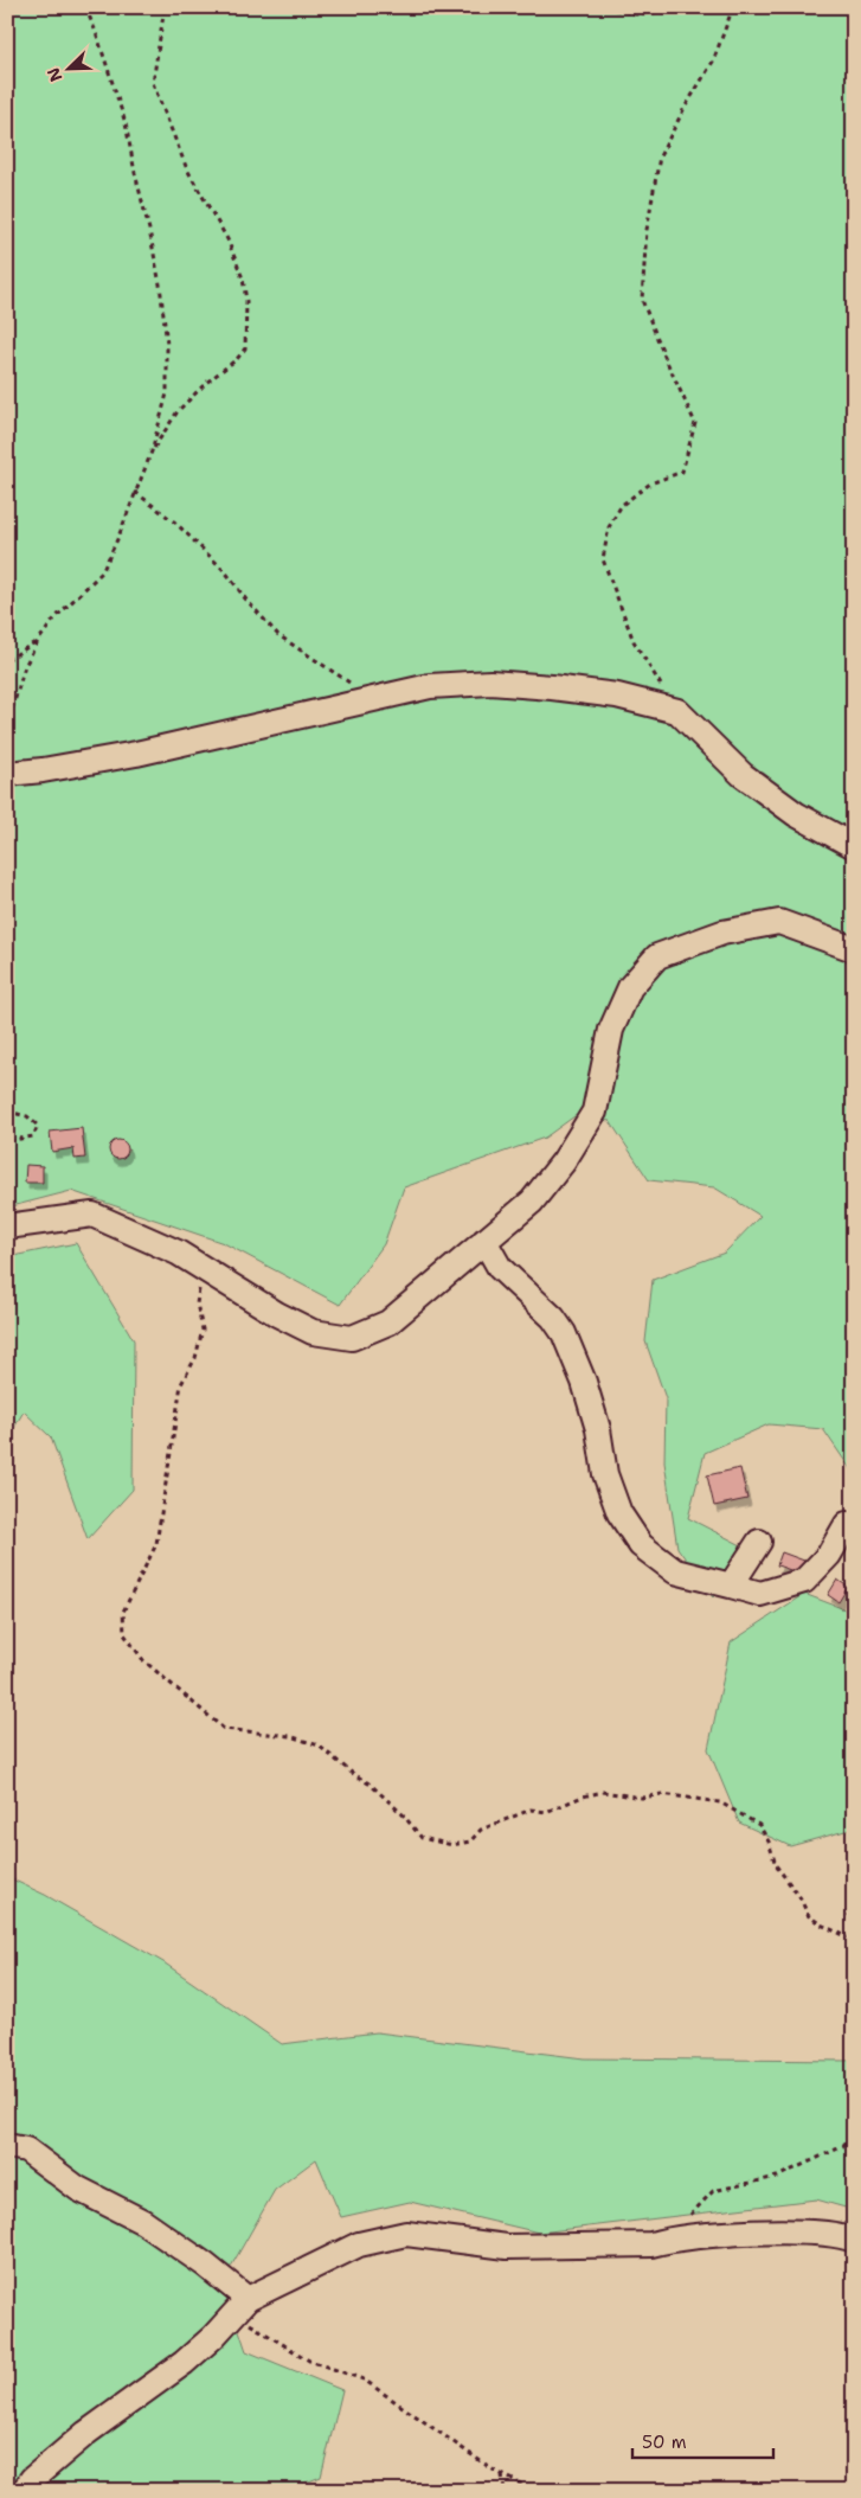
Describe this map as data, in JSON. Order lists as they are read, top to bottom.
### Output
{
  "scale_bar": "50 m",
  "north": "bottom left"
}
